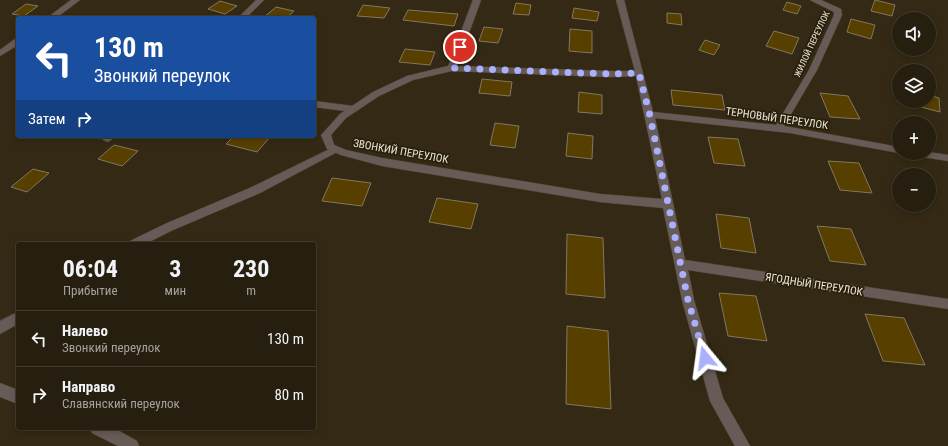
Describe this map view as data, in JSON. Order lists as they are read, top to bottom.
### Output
{
  "streets": {
    "street": [
      "ЖИЛОЙ ПЕРЕУЛОК",
      "ТЕРНОВЫЙ ПЕРЕУЛОК",
      "ЗВОНКИЙ ПЕРЕУЛОК",
      "ЯГОДНЫЙ ПЕРЕУЛОК"
    ]
  },
  "crossings": [
    ["ЖИЛОЙ ПЕРЕУЛОК", "ТЕРНОВЫЙ ПЕРЕУЛОК"]
  ],
  "page": {
    "map_buttons": ["+", "−"],
    "turn": ["130 m", "Звонкий переулок"],
    "then": "Затем",
    "eta": [
      "06:04",
      "Прибытие",
      "3",
      "мин",
      "230",
      "m"
    ],
    "list": [
      {
        "name": "Налево",
        "note": "Звонкий переулок",
        "value": "130 m"
      },
      {
        "name": "Направо",
        "note": "Славянский переулок",
        "value": "80 m"
      }
    ]
  }
}
